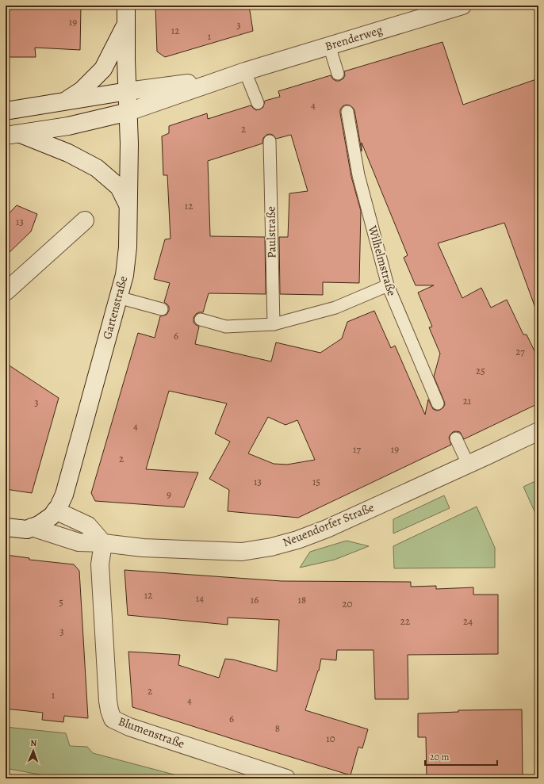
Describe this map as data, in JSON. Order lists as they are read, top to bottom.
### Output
{
  "streets": {
    "street": [
      "Brenderweg",
      "Gartenstraße",
      "Neuendorfer Straße",
      "Blumenstraße"
    ],
    "lane": ["Paulstraße", "Wilhelmstraße"]
  },
  "crossings": [
    ["Brenderweg", "Gartenstraße"],
    ["Gartenstraße", "Neuendorfer Straße"],
    ["Neuendorfer Straße", "Blumenstraße"]
  ],
  "house_numbers": [
    "19",
    "3",
    "12",
    "1",
    "4",
    "2",
    "12",
    "13",
    "6",
    "27",
    "25",
    "21",
    "3",
    "4",
    "17",
    "19",
    "2",
    "13",
    "15",
    "9",
    "12",
    "14",
    "16",
    "18",
    "5",
    "20",
    "22",
    "24",
    "3",
    "2",
    "1",
    "4",
    "6",
    "8",
    "10"
  ],
  "scale_bar": "20 m",
  "north": "top"
}
